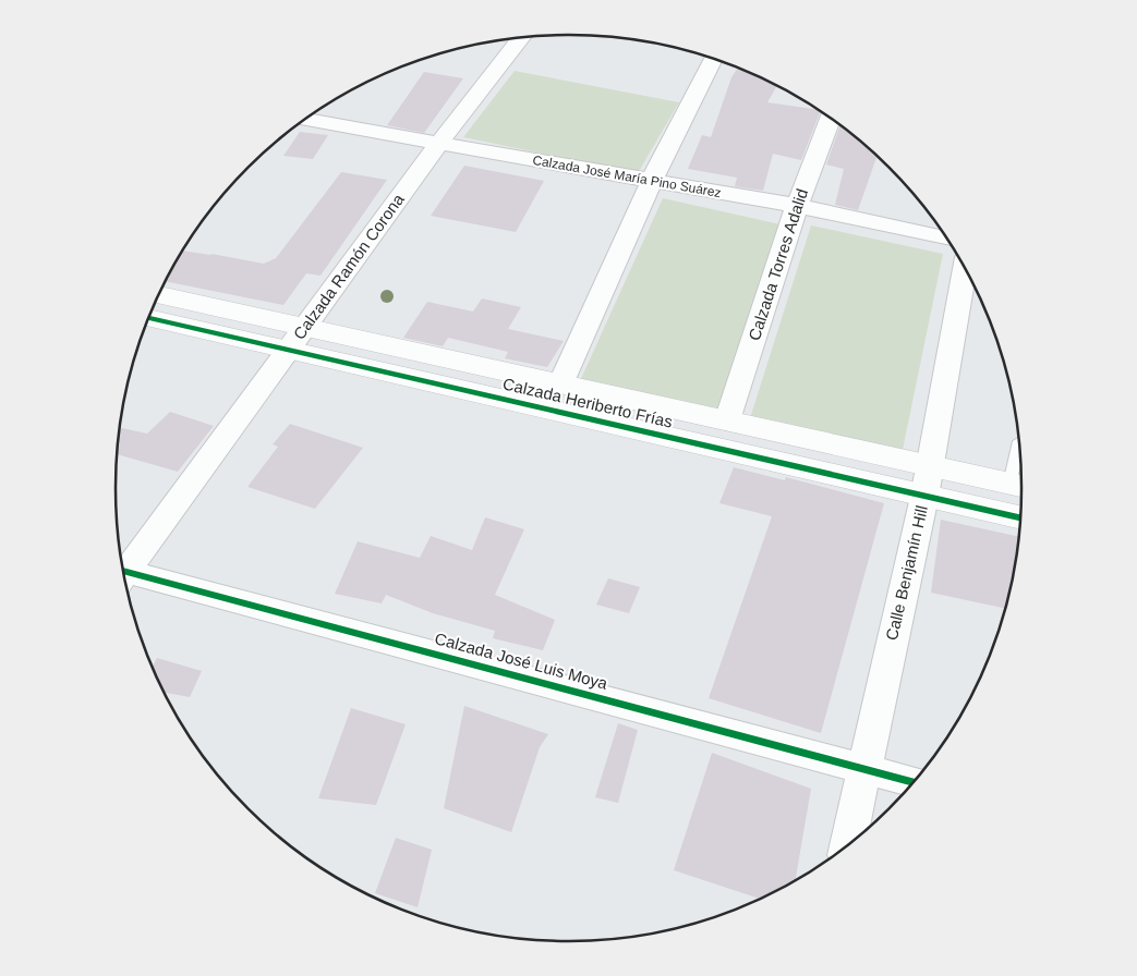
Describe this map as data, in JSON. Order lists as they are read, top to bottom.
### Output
{
  "streets": {
    "street": [
      "Calzada José María Pino Suárez",
      "Calzada Torres Adalid",
      "Calzada Ramón Corona",
      "Calzada Heriberto Frías",
      "Calle Benjamín Hill",
      "Calzada José Luis Moya"
    ]
  },
  "crossings": [
    ["Calzada José María Pino Suárez", "Calzada Torres Adalid"],
    ["Calzada José María Pino Suárez", "Calzada Ramón Corona"],
    ["Calzada Torres Adalid", "Calzada Heriberto Frías"],
    ["Calzada Ramón Corona", "Calzada Heriberto Frías"],
    ["Calzada Heriberto Frías", "Calle Benjamín Hill"],
    ["Calle Benjamín Hill", "Calzada José Luis Moya"]
  ]
}
